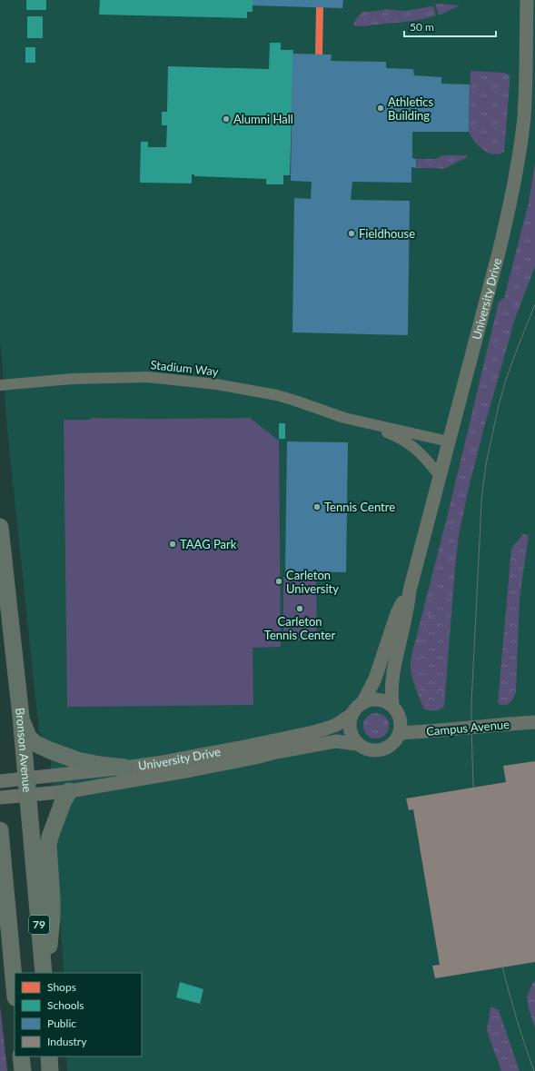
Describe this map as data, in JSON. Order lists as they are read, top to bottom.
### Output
{
  "streets": {
    "main road": ["Bronson Avenue", "79"],
    "street": ["University Drive", "Stadium Way", "Campus Avenue"]
  },
  "crossings": [
    ["University Drive", "Stadium Way"],
    ["University Drive", "Campus Avenue"],
    ["University Drive", "Bronson Avenue"]
  ],
  "places": [
    "Athletics Building",
    "Alumni Hall",
    "Fieldhouse",
    "Tennis Centre",
    "TAAG Park",
    "Carleton University",
    "Carleton Tennis Center"
  ],
  "legend": [
    "Shops",
    "Schools",
    "Public",
    "Industry"
  ],
  "scale_bar": "50 m"
}
